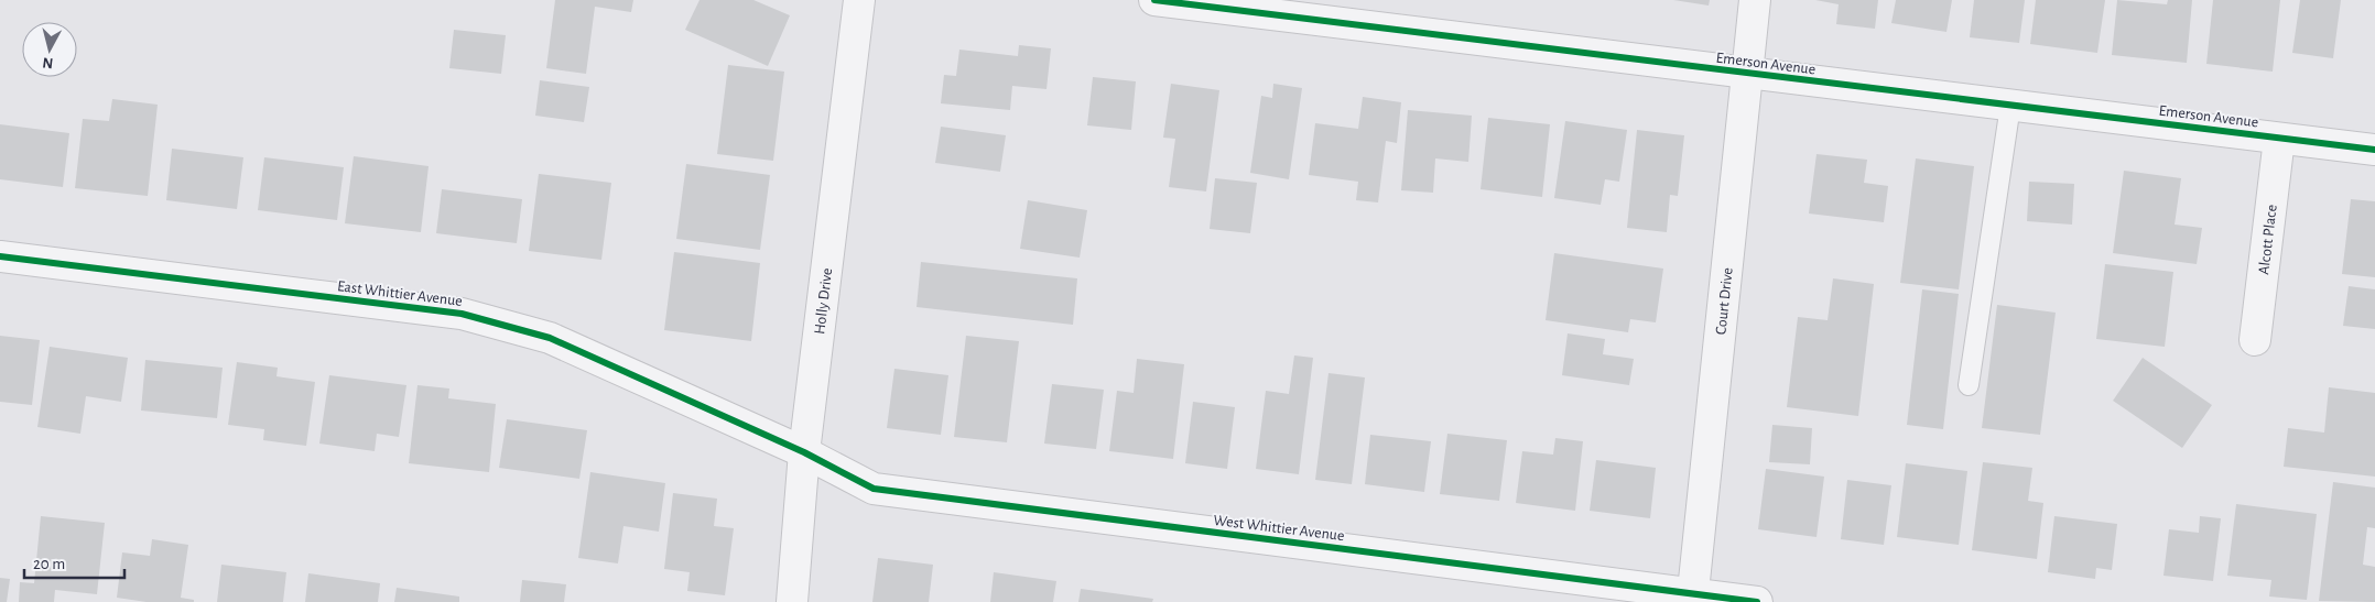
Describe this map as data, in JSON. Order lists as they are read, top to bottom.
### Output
{
  "streets": {
    "street": [
      "Emerson Avenue",
      "Alcott Place",
      "East Whittier Avenue",
      "Holly Drive",
      "Court Drive",
      "West Whittier Avenue"
    ]
  },
  "crossings": [
    ["Emerson Avenue", "Alcott Place"],
    ["Emerson Avenue", "Court Drive"],
    ["East Whittier Avenue", "Holly Drive"],
    ["East Whittier Avenue", "West Whittier Avenue"],
    ["Holly Drive", "West Whittier Avenue"],
    ["Court Drive", "West Whittier Avenue"]
  ],
  "scale_bar": "20 m",
  "north": "bottom"
}
